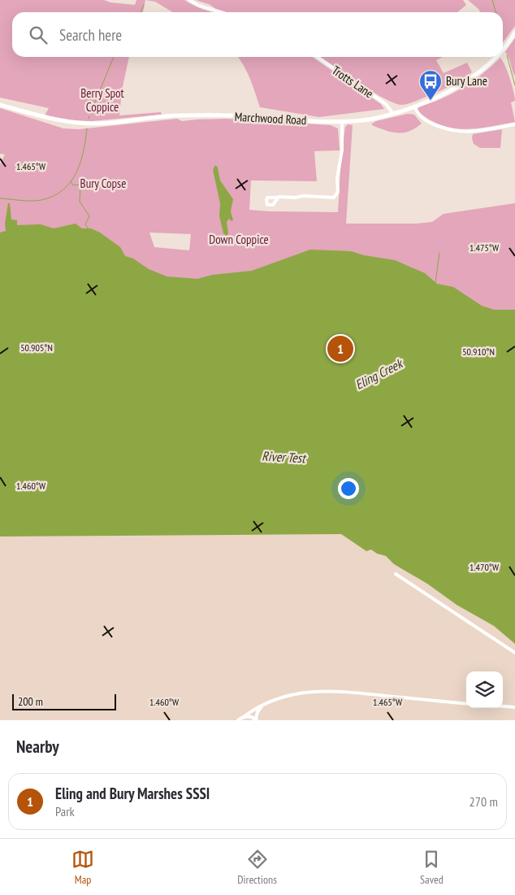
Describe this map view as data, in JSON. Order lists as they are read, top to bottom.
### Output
{
  "streets": {
    "street": ["Trotts Lane", "Marchwood Road"]
  },
  "crossings": [
    ["Trotts Lane", "Marchwood Road"]
  ],
  "water": ["Eling Creek", "River Test"],
  "parks": ["Berry Spot Coppice", "Bury Copse", "Down Coppice"],
  "places": {
    "bus stop": ["Bury Lane"]
  },
  "scale_bar": "200 m",
  "page": {
    "search": "Search here",
    "pins": "1",
    "scale": "200 m",
    "heading": "Nearby",
    "list": [
      {
        "mark": "1",
        "name": "Eling and Bury Marshes SSSI",
        "note": "Park",
        "value": "270 m"
      }
    ],
    "nav": ["Map", "Directions", "Saved"]
  },
  "coordinates": [
    "1.465°W",
    "1.475°W",
    "50.905°N",
    "50.910°N",
    "1.460°W",
    "1.470°W"
  ]
}
